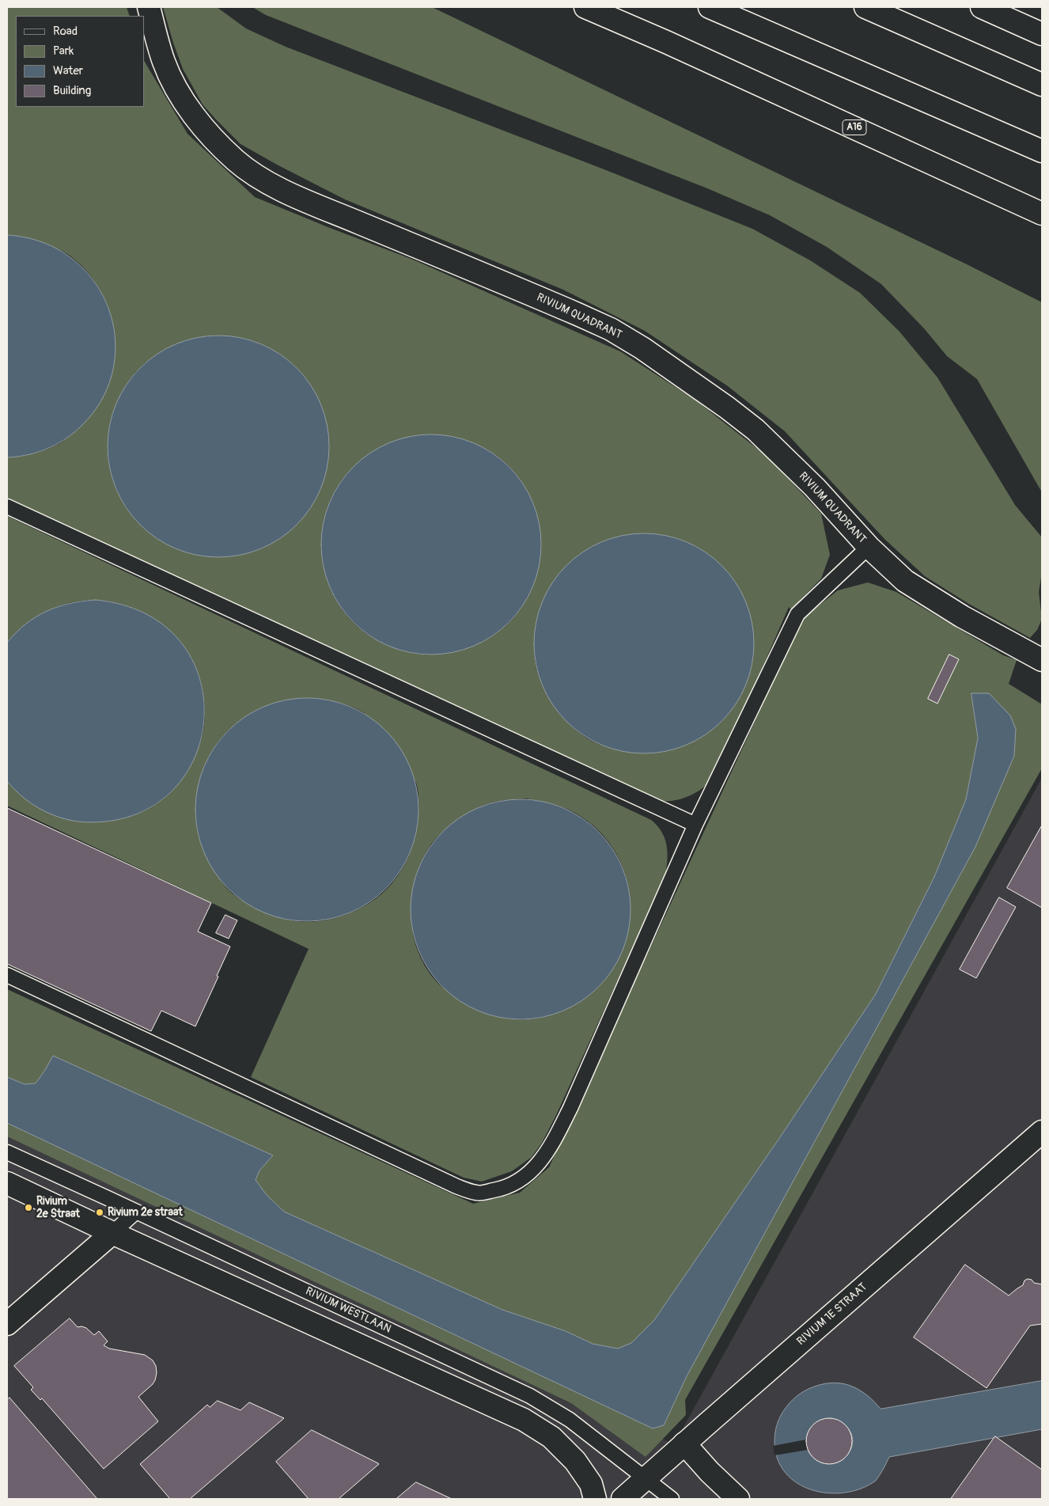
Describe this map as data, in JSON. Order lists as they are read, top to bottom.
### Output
{
  "streets": {
    "main road": ["A16", "RIVIUM QUADRANT", "RIVIUM 1E STRAAT"],
    "lane": ["RIVIUM WESTLAAN"]
  },
  "crossings": [
    ["RIVIUM WESTLAAN", "RIVIUM 1E STRAAT"]
  ],
  "places": ["Rivium 2e Straat", "Rivium 2e straat"],
  "legend": [
    "Road",
    "Park",
    "Water",
    "Building"
  ]
}
